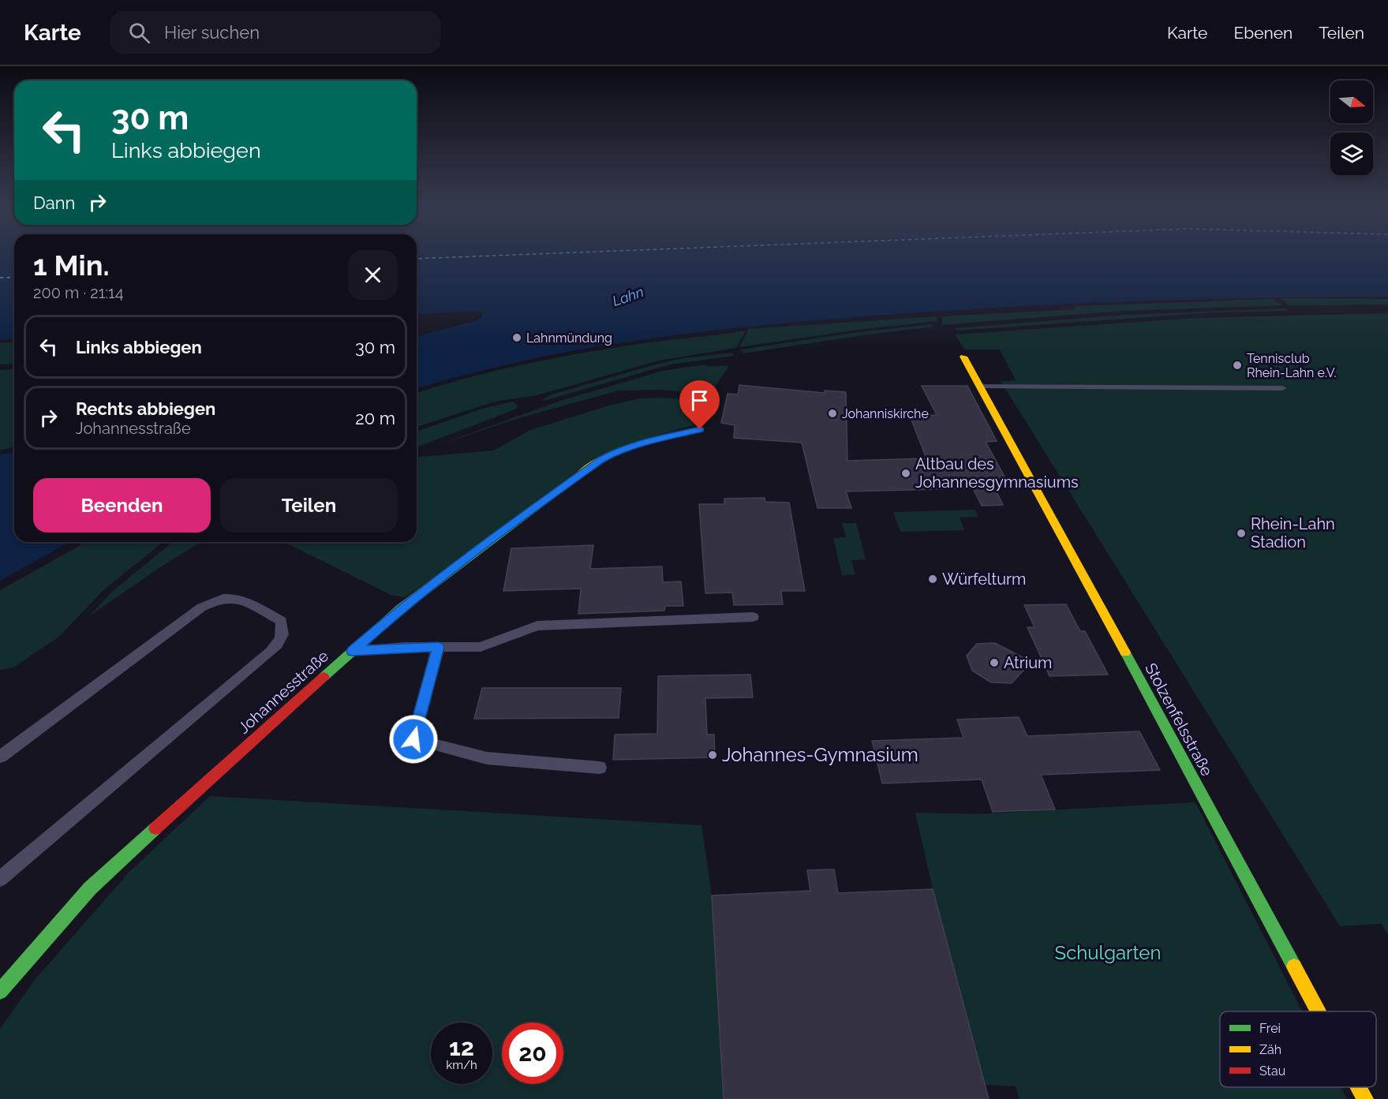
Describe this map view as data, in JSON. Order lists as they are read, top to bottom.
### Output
{
  "streets": {
    "street": ["Johannesstraße", "Stolzenfelsstraße"]
  },
  "water": ["Lahn"],
  "parks": ["Schulgarten"],
  "places": [
    "Lahnmündung",
    "Tennisclub Rhein-Lahn e.V.",
    "Johanniskirche",
    "Altbau des Johannesgymnasiums",
    "Rhein-Lahn Stadion",
    "Würfelturm",
    "Atrium",
    "Johannes-Gymnasium"
  ],
  "legend": ["Frei", "Zäh", "Stau"],
  "north": "right",
  "page": {
    "header": "Karte",
    "search": "Hier suchen",
    "nav": ["Karte", "Ebenen", "Teilen"],
    "turn": ["30 m", "Links abbiegen"],
    "then": "Dann",
    "heading": ["1 Min.", "200 m · 21:14"],
    "list": [
      {
        "name": "Links abbiegen",
        "value": "30 m"
      },
      {
        "name": "Rechts abbiegen",
        "note": "Johannesstraße",
        "value": "20 m"
      }
    ],
    "buttons": ["Beenden", "Teilen"],
    "speed": "12 km/h",
    "limit": "20"
  }
}
